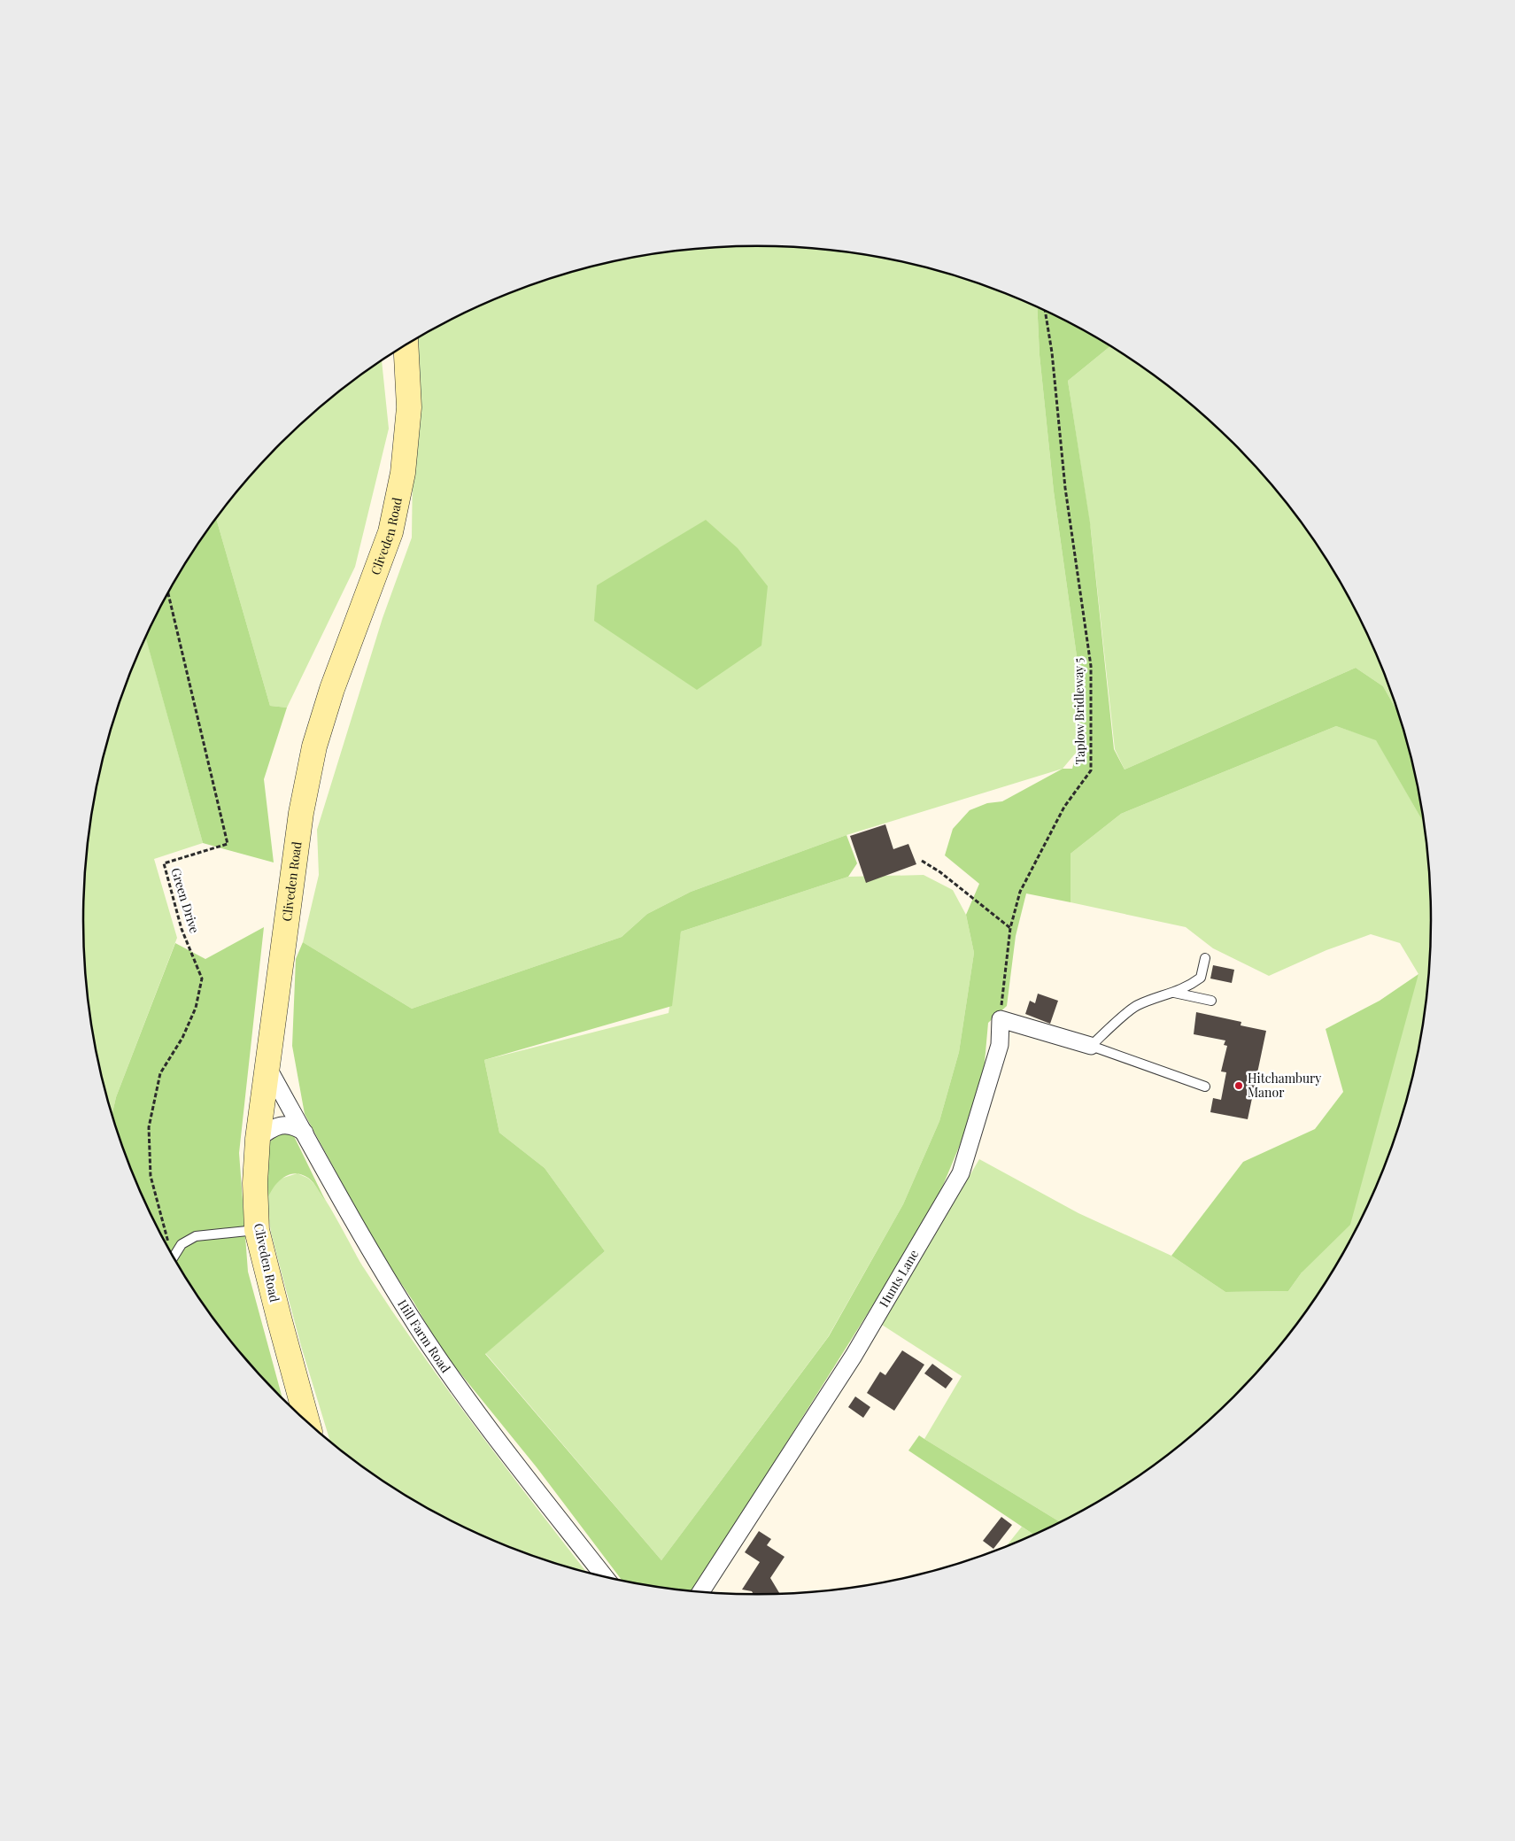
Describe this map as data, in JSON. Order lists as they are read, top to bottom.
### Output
{
  "streets": {
    "street": ["Cliveden Road", "Hunts Lane", "Hill Farm Road"],
    "path": ["Taplow Bridleway 5", "Green Drive"]
  },
  "crossings": [
    ["Cliveden Road", "Hill Farm Road"],
    ["Taplow Bridleway 5", "Hunts Lane"]
  ],
  "places": ["Hitchambury Manor"]
}
